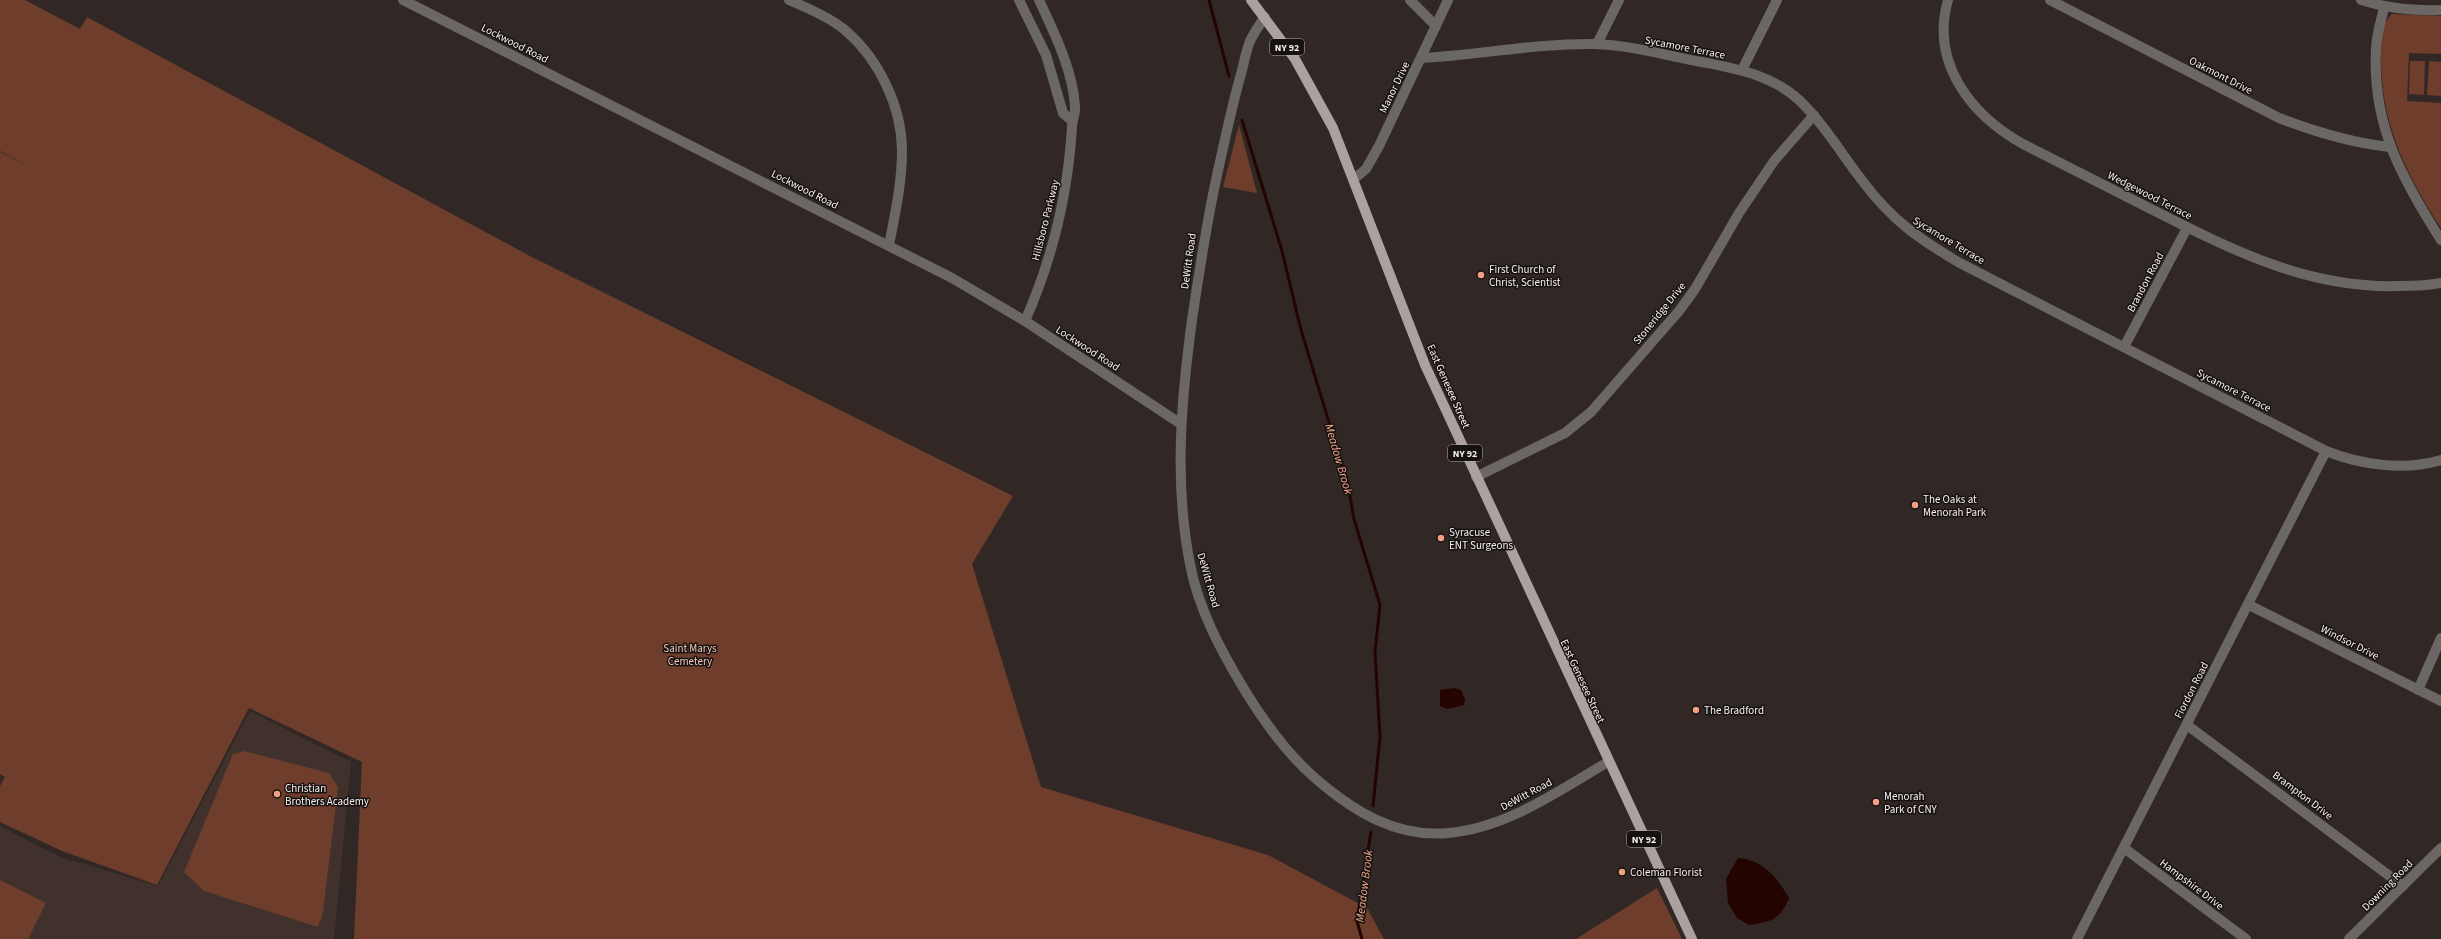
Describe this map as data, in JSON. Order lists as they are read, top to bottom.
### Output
{
  "streets": {
    "main road": ["NY 92", "East Genesee Street"],
    "street": [
      "Lockwood Road",
      "Sycamore Terrace",
      "Oakmont Drive",
      "Manor Drive",
      "Wedgewood Terrace",
      "Hillsboro Parkway",
      "DeWitt Road",
      "Brandon Road",
      "Stoneridge Drive",
      "Windsor Drive",
      "Fiordon Road",
      "Brampton Drive",
      "Hampshire Drive",
      "Downing Road"
    ]
  },
  "crossings": [
    ["Lockwood Road", "Hillsboro Parkway"],
    ["Lockwood Road", "DeWitt Road"],
    ["Sycamore Terrace", "Manor Drive"],
    ["Sycamore Terrace", "Brandon Road"],
    ["Sycamore Terrace", "Stoneridge Drive"],
    ["Sycamore Terrace", "Fiordon Road"],
    ["Manor Drive", "East Genesee Street"],
    ["Wedgewood Terrace", "Brandon Road"],
    ["DeWitt Road", "East Genesee Street"],
    ["Stoneridge Drive", "East Genesee Street"],
    ["Windsor Drive", "Fiordon Road"],
    ["Fiordon Road", "Brampton Drive"],
    ["Fiordon Road", "Hampshire Drive"],
    ["Brampton Drive", "Downing Road"]
  ],
  "water": ["Meadow Brook"],
  "parks": ["Saint Marys Cemetery"],
  "places": [
    "First Church of Christ, Scientist",
    "The Oaks at Menorah Park",
    "Syracuse ENT Surgeons",
    "The Bradford",
    "Christian Brothers Academy",
    "Menorah Park of CNY",
    "Coleman Florist"
  ]
}
